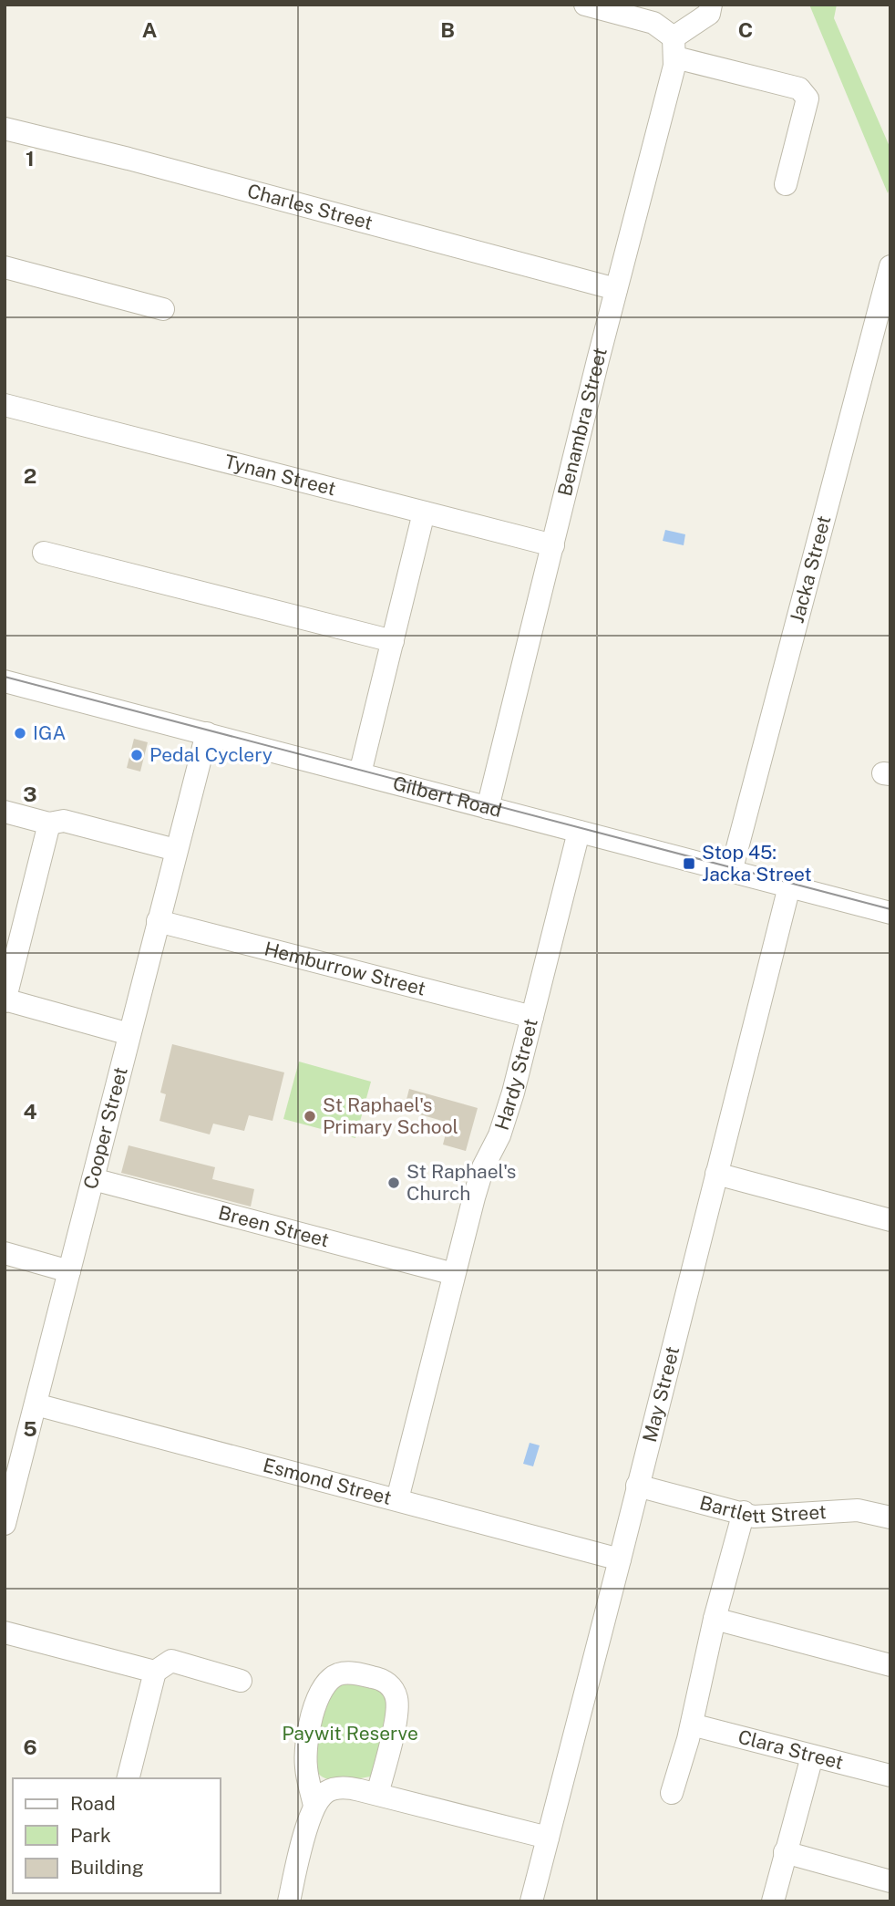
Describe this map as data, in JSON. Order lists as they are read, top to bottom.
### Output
{
  "streets": {
    "street": [
      "Charles Street",
      "Benambra Street",
      "Tynan Street",
      "Jacka Street",
      "Gilbert Road",
      "Hemburrow Street",
      "Hardy Street",
      "Cooper Street",
      "Breen Street",
      "May Street",
      "Esmond Street",
      "Bartlett Street",
      "Clara Street"
    ]
  },
  "crossings": [
    ["Charles Street", "Benambra Street"],
    ["Benambra Street", "Tynan Street"],
    ["Benambra Street", "Gilbert Road"],
    ["Jacka Street", "Gilbert Road"],
    ["Gilbert Road", "Hardy Street"],
    ["Gilbert Road", "Cooper Street"],
    ["Gilbert Road", "May Street"],
    ["Hemburrow Street", "Hardy Street"],
    ["Hemburrow Street", "Cooper Street"],
    ["Hardy Street", "Breen Street"],
    ["Hardy Street", "Esmond Street"],
    ["Cooper Street", "Breen Street"],
    ["Cooper Street", "Esmond Street"],
    ["May Street", "Esmond Street"],
    ["May Street", "Bartlett Street"]
  ],
  "parks": ["Paywit Reserve"],
  "places": {
    "other": [
      "IGA",
      "Pedal Cyclery",
      "St Raphael's Primary School",
      "St Raphael's Church"
    ],
    "transit": ["Stop 45: Jacka Street"]
  },
  "legend": ["Road", "Park", "Building"],
  "grid": {
    "columns": ["A", "B", "C"],
    "rows": [
      "1",
      "2",
      "3",
      "4",
      "5",
      "6"
    ]
  }
}
